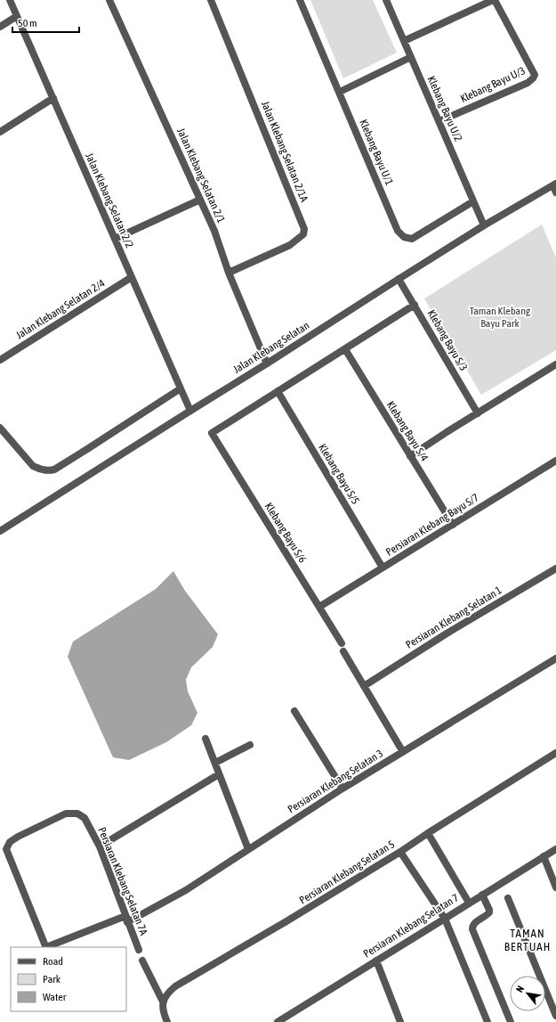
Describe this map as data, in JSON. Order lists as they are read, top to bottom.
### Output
{
  "streets": {
    "street": [
      "Klebang Bayu U/3",
      "Klebang Bayu U/2",
      "Jalan Klebang Selatan 2/1A",
      "Klebang Bayu U/1",
      "Jalan Klebang Selatan 2/1",
      "Jalan Klebang Selatan 2/2",
      "Jalan Klebang Selatan 2/4",
      "Klebang Bayu S/3",
      "Jalan Klebang Selatan",
      "Klebang Bayu S/4",
      "Klebang Bayu S/5",
      "Persiaran Klebang Bayu S/7",
      "Klebang Bayu S/6",
      "Persiaran Klebang Selatan 1",
      "Persiaran Klebang Selatan 3",
      "Persiaran Klebang Selatan 5",
      "Persiaran Klebang Selatan 7A",
      "Persiaran Klebang Selatan 7"
    ]
  },
  "crossings": [
    ["Klebang Bayu U/3", "Klebang Bayu U/2"],
    ["Klebang Bayu U/2", "Klebang Bayu U/1"],
    ["Klebang Bayu U/2", "Jalan Klebang Selatan"],
    ["Jalan Klebang Selatan 2/1A", "Jalan Klebang Selatan 2/1"],
    ["Jalan Klebang Selatan 2/1", "Jalan Klebang Selatan"],
    ["Jalan Klebang Selatan 2/2", "Jalan Klebang Selatan 2/4"],
    ["Jalan Klebang Selatan 2/2", "Jalan Klebang Selatan"],
    ["Klebang Bayu S/3", "Jalan Klebang Selatan"],
    ["Klebang Bayu S/4", "Persiaran Klebang Bayu S/7"],
    ["Klebang Bayu S/5", "Persiaran Klebang Bayu S/7"],
    ["Klebang Bayu S/5", "Klebang Bayu S/6"],
    ["Persiaran Klebang Bayu S/7", "Klebang Bayu S/6"],
    ["Persiaran Klebang Selatan 3", "Persiaran Klebang Selatan 7A"]
  ],
  "districts": ["TAMAN BERTUAH"],
  "parks": ["Taman Klebang Bayu Park"],
  "legend": ["Road", "Park", "Water"],
  "scale_bar": "50 m",
  "north": "top left"
}
